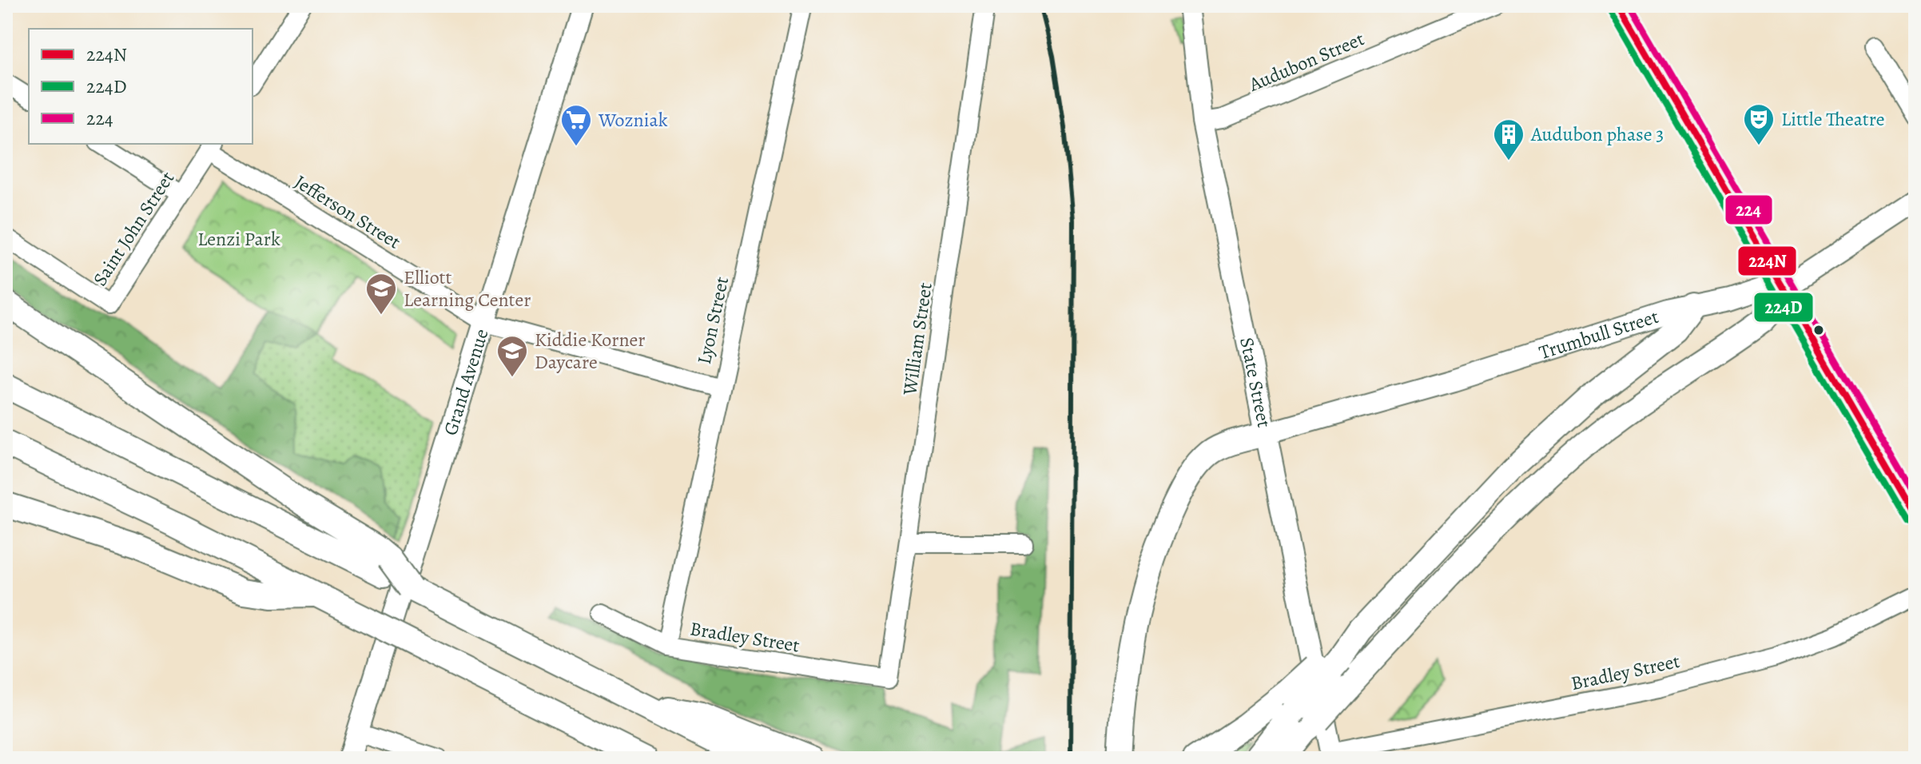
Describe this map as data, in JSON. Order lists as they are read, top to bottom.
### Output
{
  "streets": {
    "main road": ["Trumbull Street", "Grand Avenue", "State Street"],
    "street": [
      "Audubon Street",
      "Jefferson Street",
      "Saint John Street",
      "Lyon Street",
      "William Street",
      "Bradley Street"
    ]
  },
  "crossings": [
    ["Audubon Street", "State Street"],
    ["Jefferson Street", "Saint John Street"],
    ["Jefferson Street", "Lyon Street"],
    ["Jefferson Street", "Grand Avenue"],
    ["Lyon Street", "Bradley Street"],
    ["Trumbull Street", "State Street"],
    ["William Street", "Bradley Street"],
    ["State Street", "Bradley Street"]
  ],
  "parks": ["Lenzi Park"],
  "places": {
    "theatre": ["Little Theatre"],
    "supermarket": ["Wozniak"],
    "building": ["Audubon phase 3"],
    "school or university": ["Elliott Learning Center", "Kiddie Korner Daycare"]
  },
  "lines": ["transit line 224N", "transit line 224", "transit line 224D"],
  "legend": ["224N", "224D", "224"]
}
